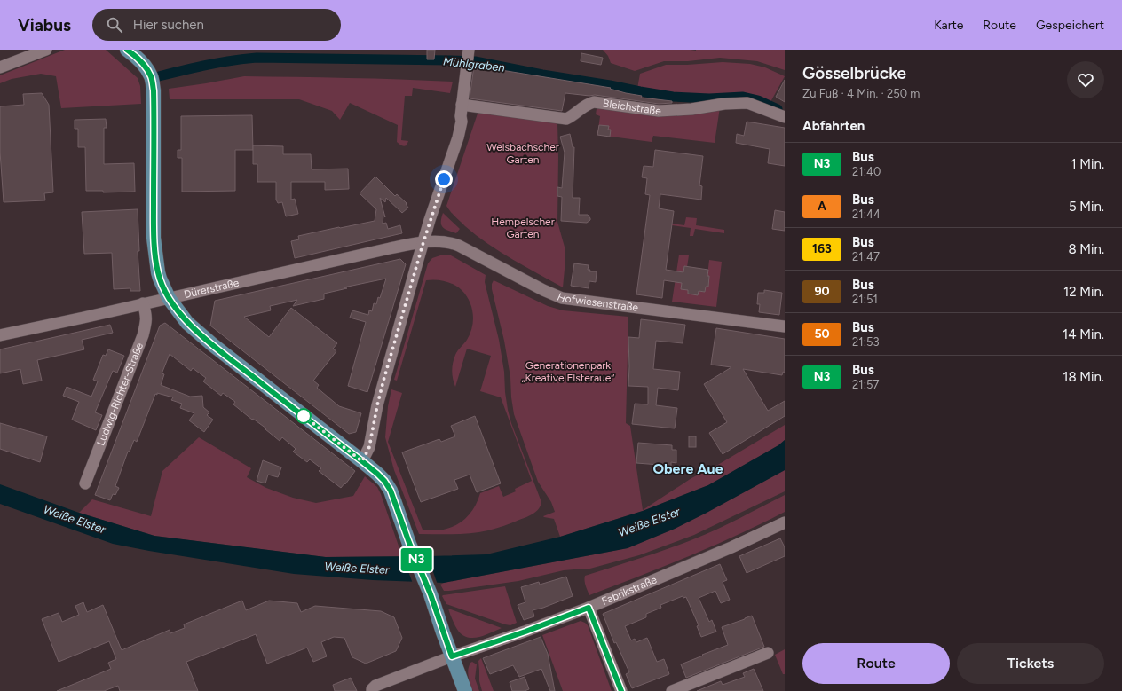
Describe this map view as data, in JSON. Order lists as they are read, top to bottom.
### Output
{
  "streets": {
    "street": [
      "Bleichstraße",
      "Dürerstraße",
      "Hofwiesenstraße",
      "Ludwig-Richter-Straße",
      "Fabrikstraße"
    ]
  },
  "crossings": [
    ["Dürerstraße", "Hofwiesenstraße"],
    ["Dürerstraße", "Ludwig-Richter-Straße"]
  ],
  "districts": ["Obere Aue"],
  "water": ["Mühlgraben", "Weiße Elster"],
  "parks": ["Weisbachscher Garten", "Hempelscher Garten", "Generationenpark „Kreative Elsteraue“"],
  "lines": ["bus line N3"],
  "page": {
    "header": "Viabus",
    "search": "Hier suchen",
    "nav": ["Karte", "Route", "Gespeichert"],
    "on_map": "N3",
    "heading": [
      ["Gösselbrücke", "Zu Fuß · 4 Min. · 250 m"],
      "Abfahrten"
    ],
    "list": [
      {
        "mark": "N3",
        "name": "Bus",
        "note": "21:40",
        "value": "1 Min."
      },
      {
        "mark": "A",
        "name": "Bus",
        "note": "21:44",
        "value": "5 Min."
      },
      {
        "mark": "163",
        "name": "Bus",
        "note": "21:47",
        "value": "8 Min."
      },
      {
        "mark": "90",
        "name": "Bus",
        "note": "21:51",
        "value": "12 Min."
      },
      {
        "mark": "50",
        "name": "Bus",
        "note": "21:53",
        "value": "14 Min."
      },
      {
        "mark": "N3",
        "name": "Bus",
        "note": "21:57",
        "value": "18 Min."
      }
    ],
    "buttons": ["Route", "Tickets"]
  }
}
